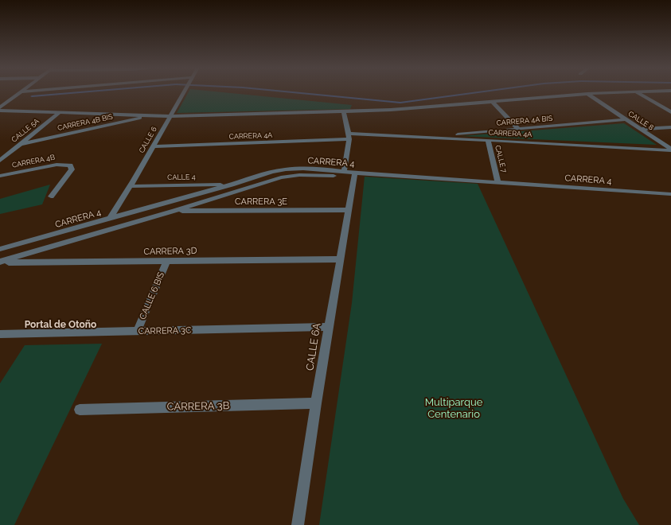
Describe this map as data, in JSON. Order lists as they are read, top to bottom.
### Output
{
  "streets": {
    "street": [
      "CARRERA 4A BIS",
      "CALLE 8",
      "CARRERA 4B BIS",
      "CALLE 5A",
      "CARRERA 4A",
      "CALLE 6",
      "CALLE 7",
      "CARRERA 4B",
      "CARRERA 4",
      "CALLE 4",
      "CARRERA 3E",
      "CARRERA 3D",
      "CALLE 6 BIS",
      "CARRERA 3C",
      "CALLE 6A",
      "CARRERA 3B"
    ]
  },
  "crossings": [
    ["CARRERA 4A BIS", "CALLE 8"],
    ["CARRERA 4A BIS", "CARRERA 4A"],
    ["CALLE 8", "CARRERA 4A"],
    ["CARRERA 4B BIS", "CALLE 5A"],
    ["CARRERA 4A", "CALLE 6"],
    ["CARRERA 4A", "CALLE 7"],
    ["CALLE 6", "CARRERA 4"],
    ["CALLE 6", "CALLE 4"],
    ["CALLE 7", "CARRERA 4"],
    ["CARRERA 4", "CALLE 4"],
    ["CARRERA 4", "CARRERA 3E"],
    ["CARRERA 4", "CARRERA 3D"],
    ["CARRERA 4", "CALLE 6A"],
    ["CARRERA 3E", "CALLE 6A"],
    ["CARRERA 3D", "CALLE 6 BIS"],
    ["CARRERA 3D", "CALLE 6A"],
    ["CALLE 6 BIS", "CARRERA 3C"],
    ["CARRERA 3C", "CALLE 6A"],
    ["CALLE 6A", "CARRERA 3B"]
  ],
  "districts": ["Portal de Otoño"],
  "parks": ["Multiparque Centenario"]
}
